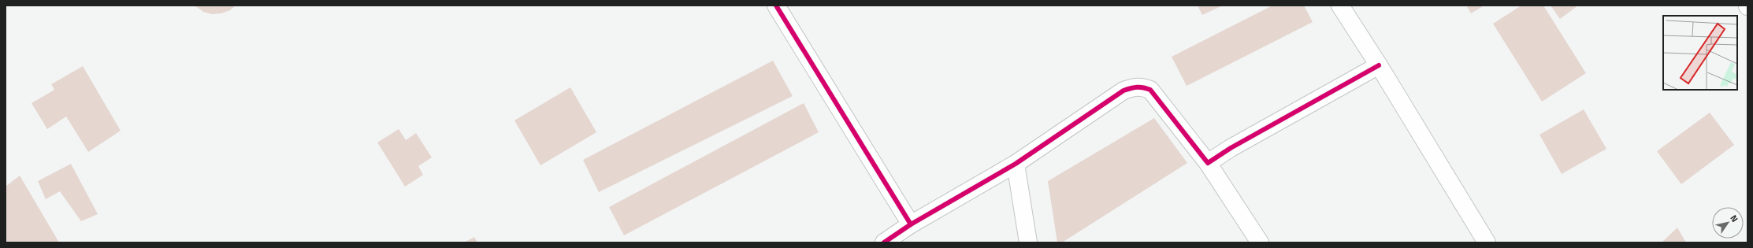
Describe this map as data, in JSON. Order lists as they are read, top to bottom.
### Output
{
  "north": "top right"
}
